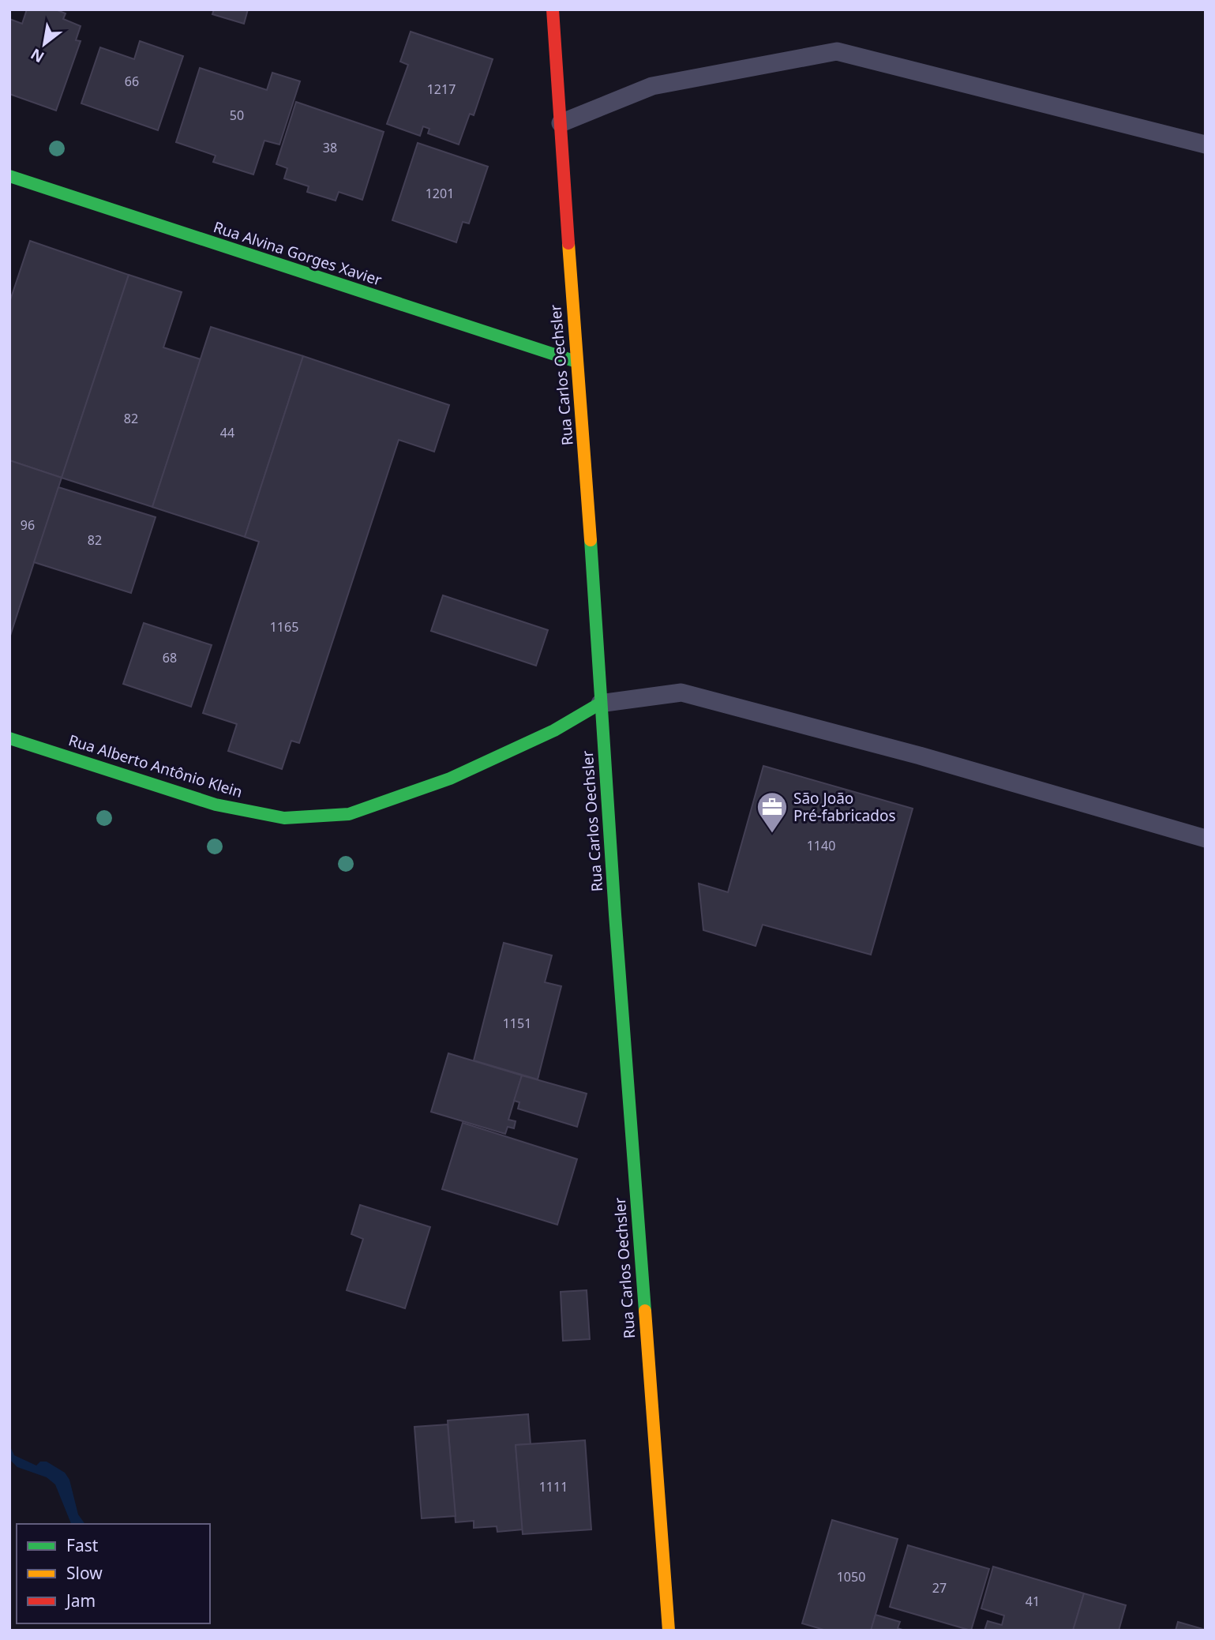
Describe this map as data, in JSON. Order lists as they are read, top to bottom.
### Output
{
  "streets": {
    "main road": ["Rua Alvina Gorges Xavier", "Rua Carlos Oechsler", "Rua Alberto Antônio Klein"]
  },
  "crossings": [
    ["Rua Alvina Gorges Xavier", "Rua Carlos Oechsler"],
    ["Rua Carlos Oechsler", "Rua Alberto Antônio Klein"]
  ],
  "places": {
    "office": ["São João Pré-fabricados"]
  },
  "house_numbers": [
    "66",
    "1217",
    "50",
    "38",
    "1201",
    "82",
    "44",
    "96",
    "82",
    "1165",
    "68",
    "1140",
    "1151",
    "1111",
    "1050",
    "27",
    "41"
  ],
  "legend": ["Fast", "Slow", "Jam"],
  "north": "bottom left"
}
